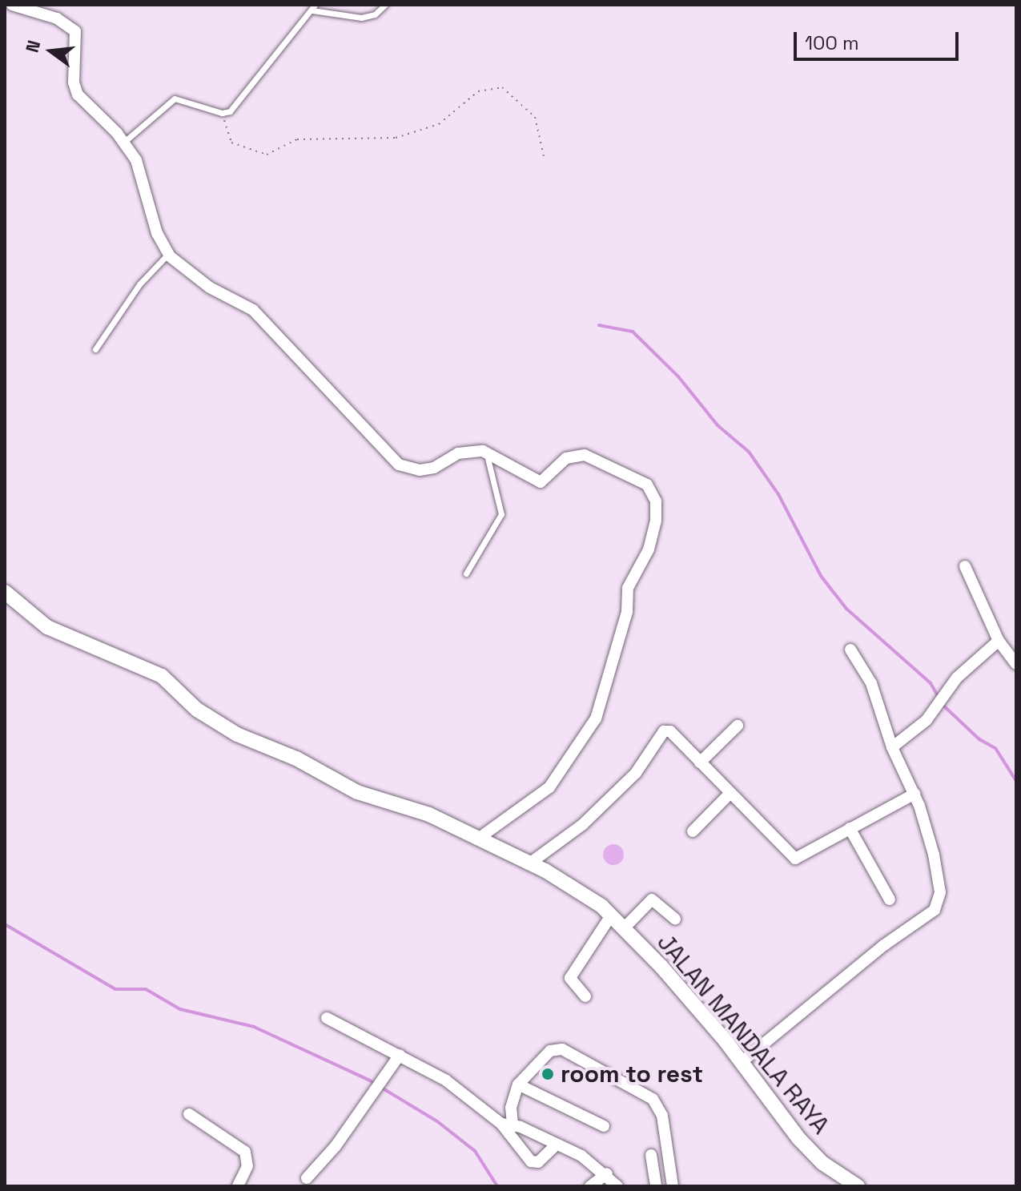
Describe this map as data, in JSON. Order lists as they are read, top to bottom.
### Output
{
  "streets": {
    "street": ["JALAN MANDALA RAYA"]
  },
  "places": ["room to rest"],
  "scale_bar": "100 m",
  "north": "left"
}
